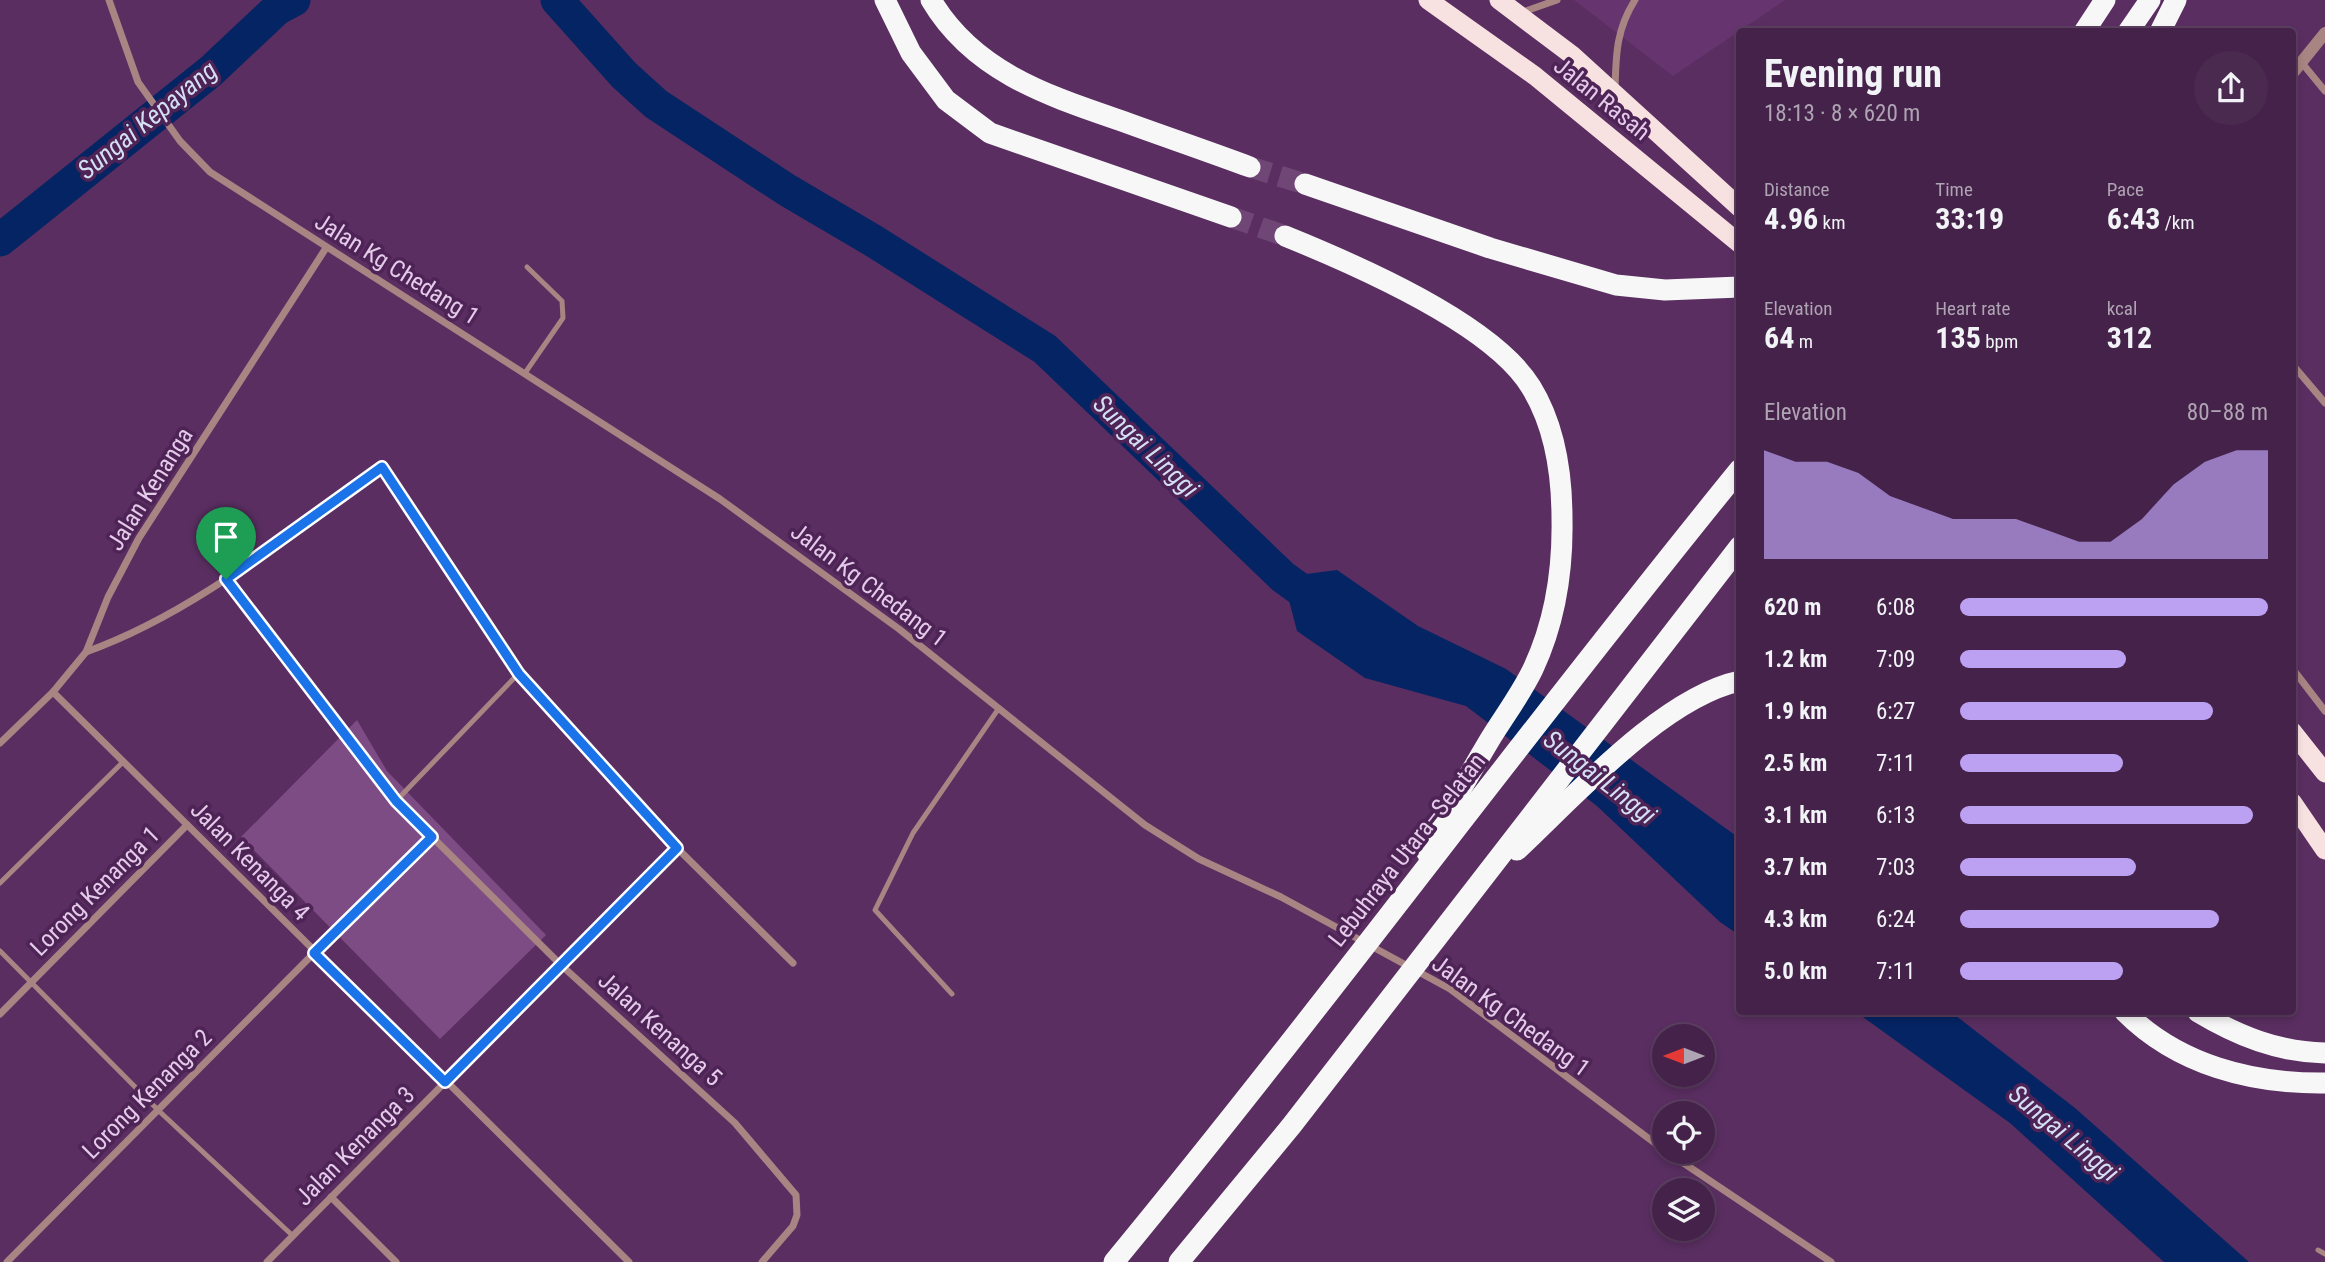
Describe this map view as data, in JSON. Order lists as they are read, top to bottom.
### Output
{
  "streets": {
    "highway": ["Jalan Rasah", "Lebuhraya Utara–Selatan"],
    "street": [
      "Jalan Kg Chedang 1",
      "Jalan Kenanga",
      "Jalan Kenanga 4",
      "Lorong Kenanga 1",
      "Jalan Kenanga 5",
      "Lorong Kenanga 2",
      "Jalan Kenanga 3"
    ]
  },
  "crossings": [
    ["Jalan Kg Chedang 1", "Jalan Kenanga"],
    ["Jalan Kenanga", "Jalan Kenanga 4"],
    ["Jalan Kenanga 4", "Lorong Kenanga 1"],
    ["Jalan Kenanga 4", "Lorong Kenanga 2"],
    ["Jalan Kenanga 4", "Jalan Kenanga 3"],
    ["Jalan Kenanga 5", "Jalan Kenanga 3"]
  ],
  "water": ["Sungai Kepayang", "Sungai Linggi"],
  "north": "left",
  "page": {
    "heading": ["Evening run", "18:13 · 8 × 620 m"],
    "stats": [
      ["Distance", "4.96 km"],
      ["Time", "33:19"],
      ["Pace", "6:43 /km"],
      ["Elevation", "64 m"],
      ["Heart rate", "135 bpm"],
      ["kcal", "312"]
    ],
    "chart": ["Elevation", "80–88 m"],
    "list": [
      {
        "name": "620 m",
        "note": "6:08"
      },
      {
        "name": "1.2 km",
        "note": "7:09"
      },
      {
        "name": "1.9 km",
        "note": "6:27"
      },
      {
        "name": "2.5 km",
        "note": "7:11"
      },
      {
        "name": "3.1 km",
        "note": "6:13"
      },
      {
        "name": "3.7 km",
        "note": "7:03"
      },
      {
        "name": "4.3 km",
        "note": "6:24"
      },
      {
        "name": "5.0 km",
        "note": "7:11"
      }
    ]
  }
}
